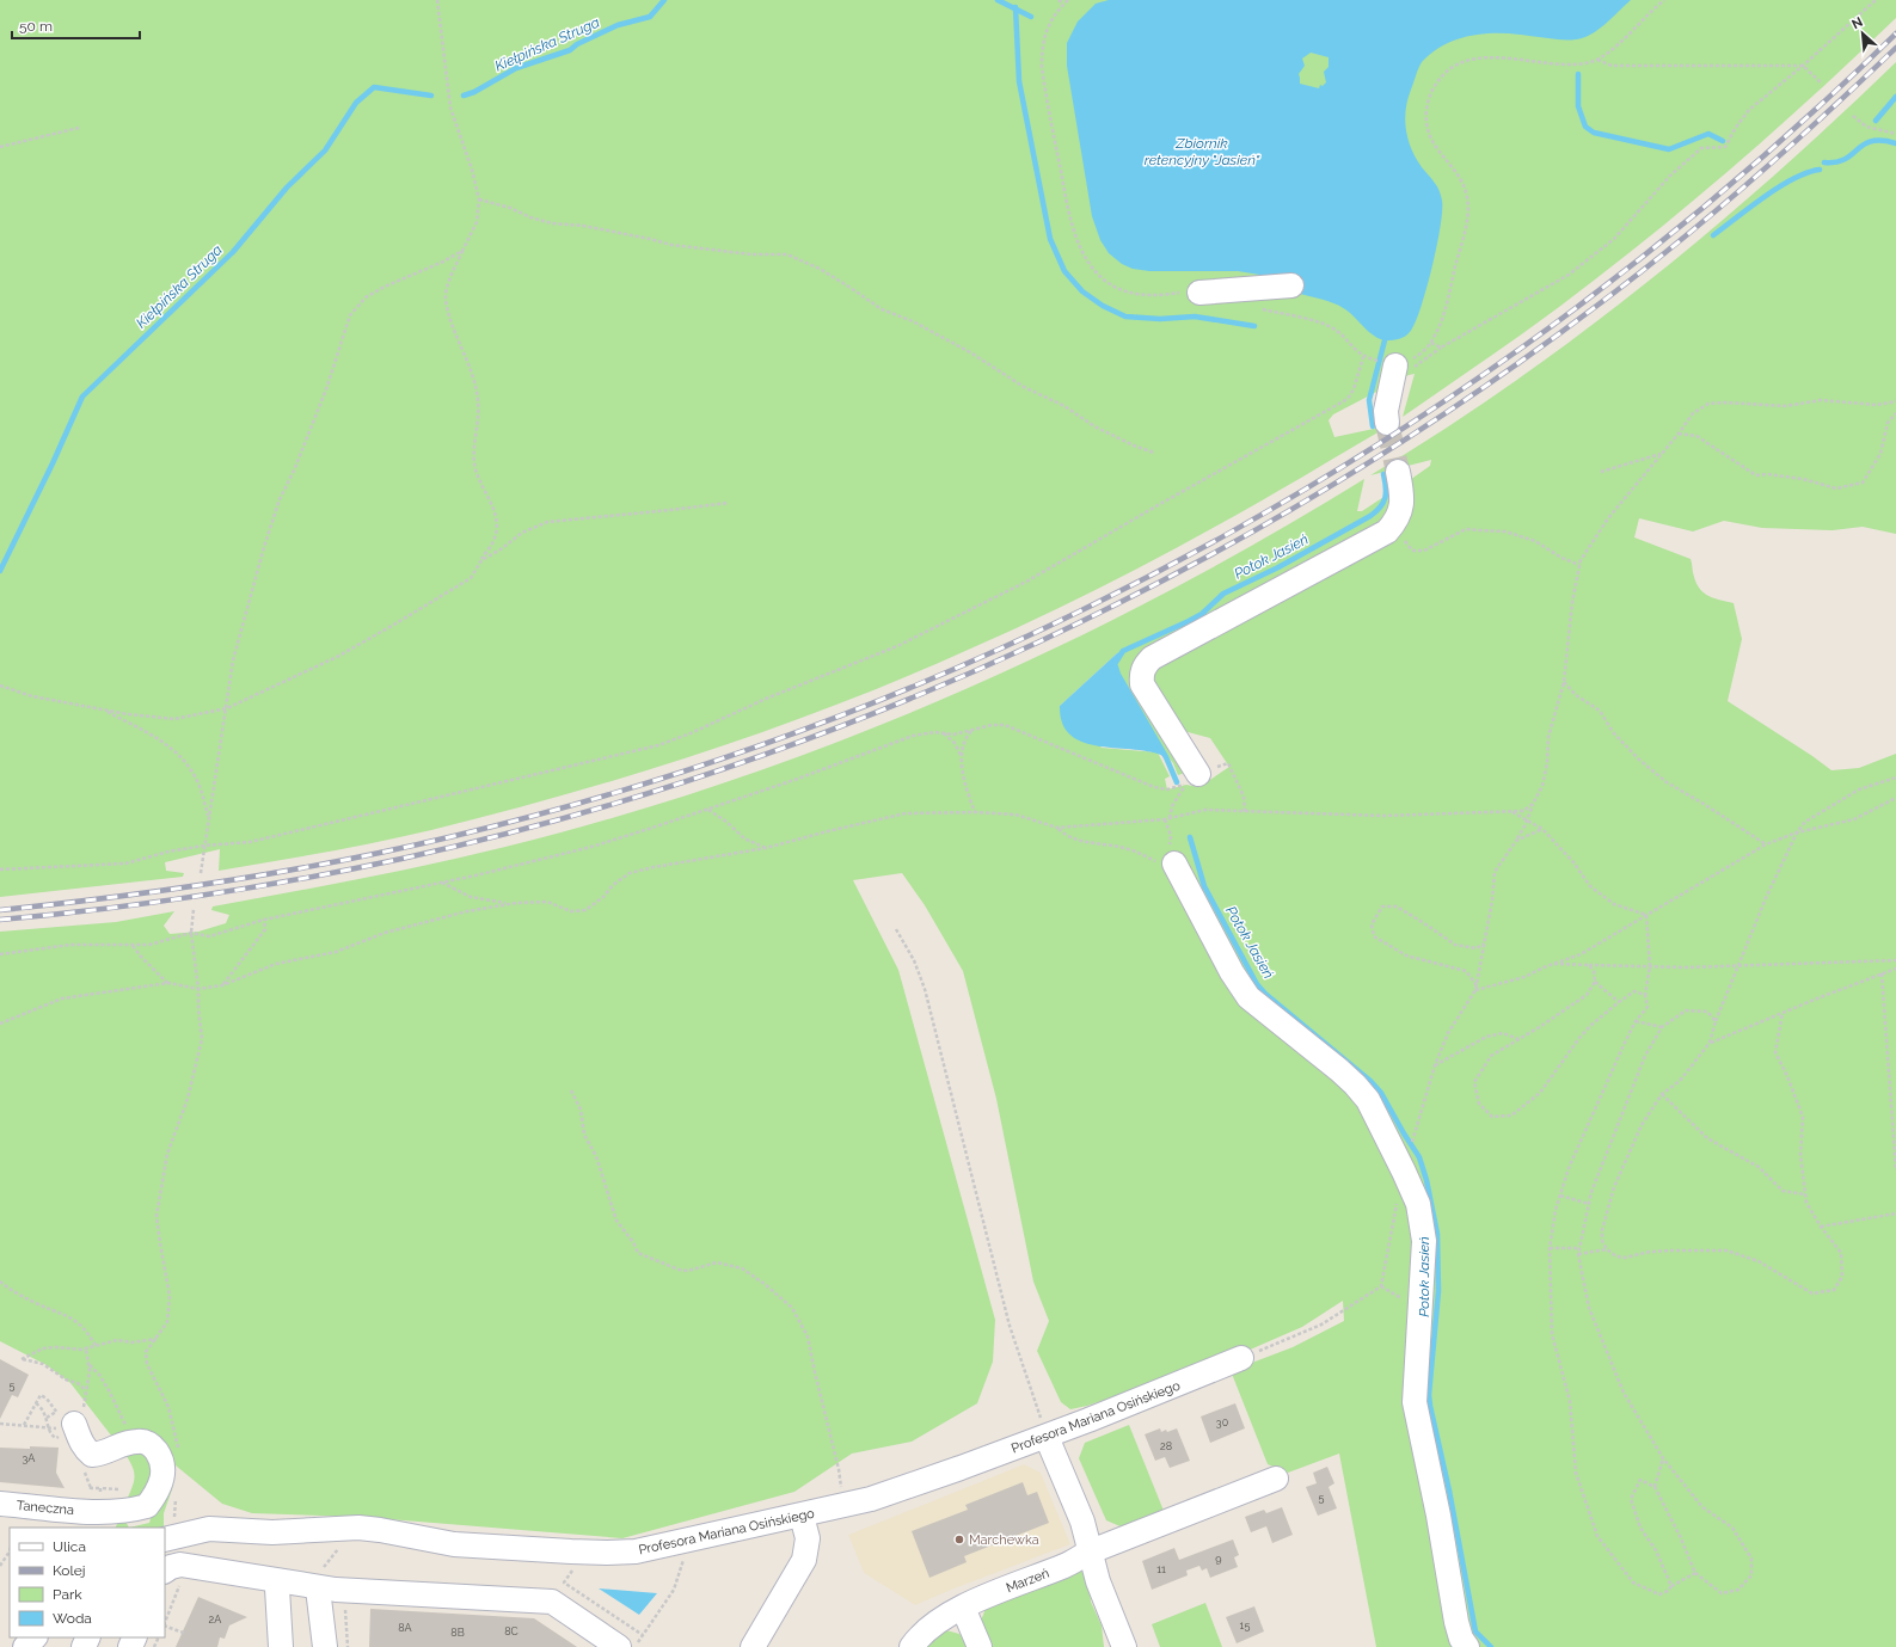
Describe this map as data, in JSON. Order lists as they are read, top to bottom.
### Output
{
  "streets": {
    "street": ["Profesora Mariana Osińskiego", "Taneczna", "Marzeń"]
  },
  "water": ["Kiełpińska Struga", "Zbiornik retencyjny \"Jasień\"", "Potok Jasień"],
  "places": ["Marchewka"],
  "house_numbers": [
    "5",
    "30",
    "28",
    "3A",
    "5",
    "9",
    "11",
    "2A",
    "15",
    "8A",
    "8C",
    "8B"
  ],
  "legend": [
    "Ulica",
    "Kolej",
    "Park",
    "Woda"
  ],
  "scale_bar": "50 m",
  "north": "top left"
}
